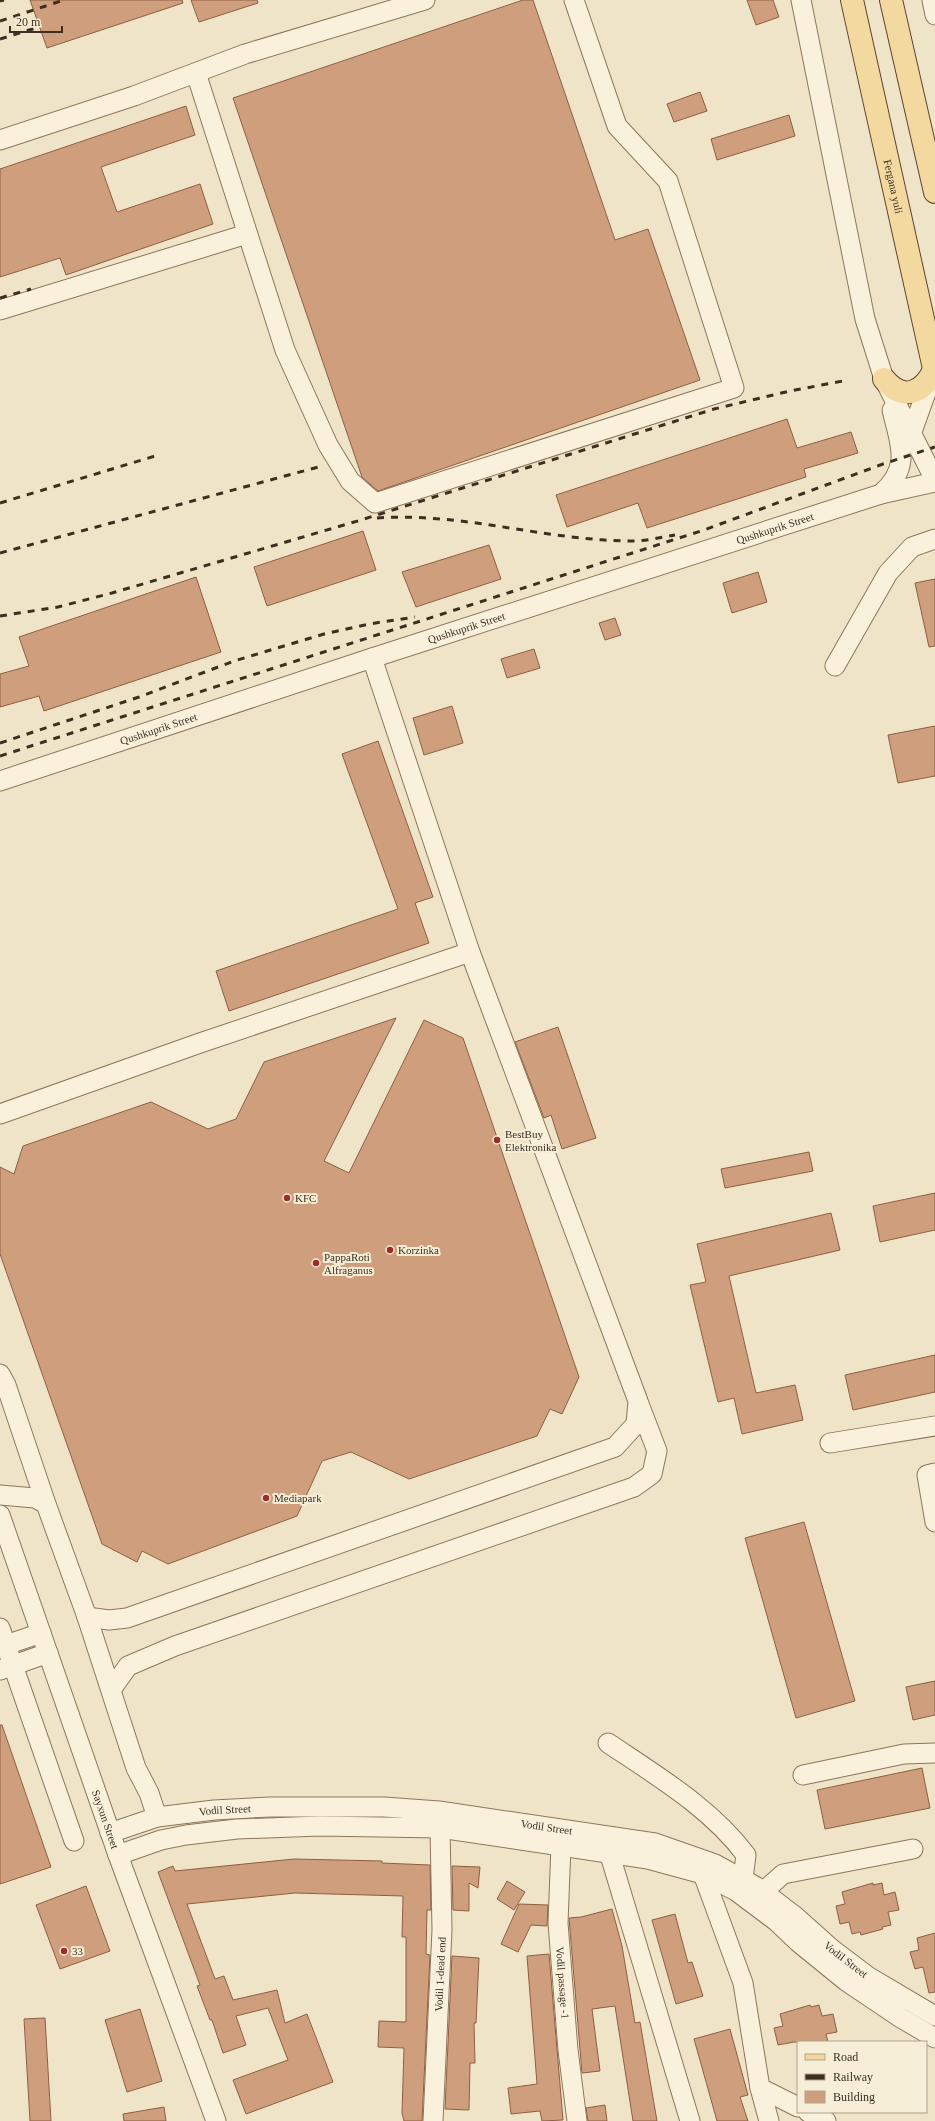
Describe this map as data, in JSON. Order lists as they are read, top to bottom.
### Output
{
  "streets": {
    "main road": ["Fergana yuli"],
    "street": [
      "Qushkuprik Street",
      "Vodil Street",
      "Sayxun Street",
      "Vodil 1-dead end",
      "Vodil passage -1"
    ]
  },
  "crossings": [
    ["Vodil Street", "Sayxun Street"],
    ["Vodil Street", "Vodil 1-dead end"],
    ["Vodil Street", "Vodil passage -1"]
  ],
  "places": [
    "BestBuy Elektronika",
    "KFC",
    "Korzinka",
    "PappaRoti Alfraganus",
    "Mediapark",
    "33"
  ],
  "legend": ["Road", "Railway", "Building"],
  "scale_bar": "20 m"
}
